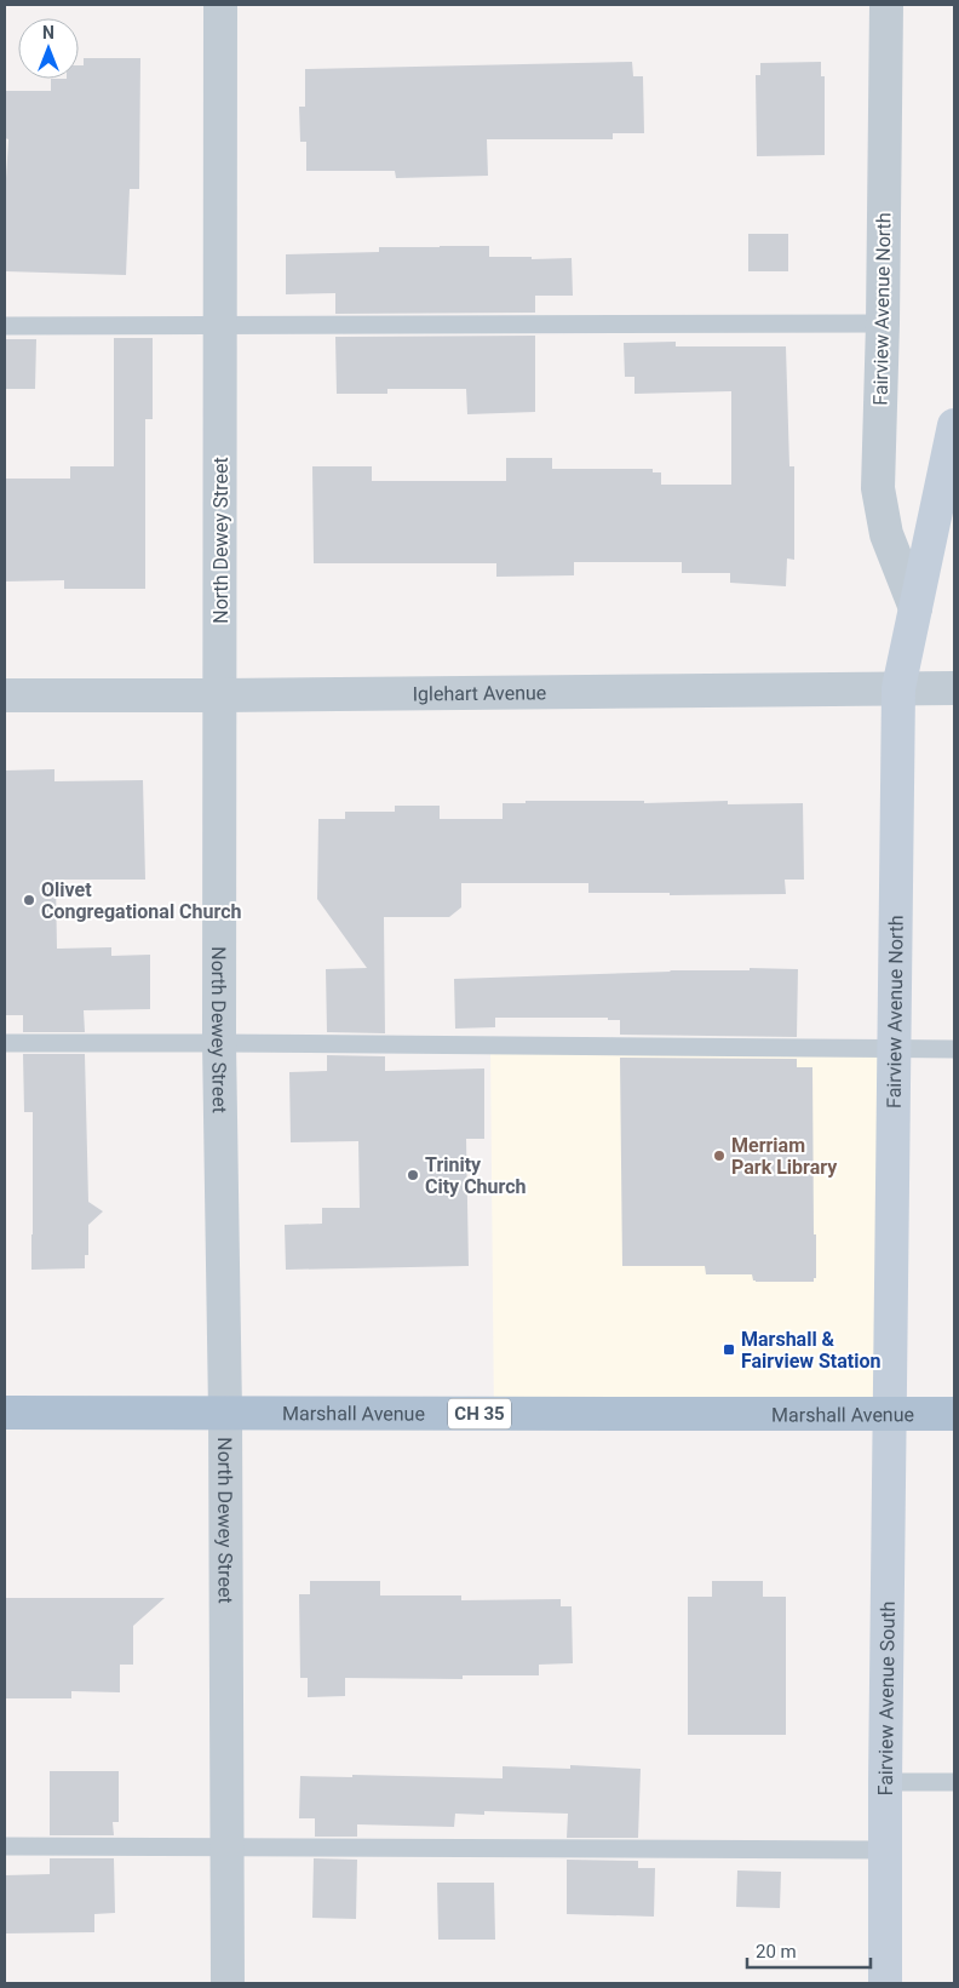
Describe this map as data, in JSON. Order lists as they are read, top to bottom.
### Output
{
  "streets": {
    "main road": ["Marshall Avenue", "CH 35"],
    "street": [
      "Fairview Avenue North",
      "North Dewey Street",
      "Iglehart Avenue",
      "Fairview Avenue South"
    ]
  },
  "crossings": [
    ["Fairview Avenue North", "Iglehart Avenue"],
    ["Fairview Avenue North", "Marshall Avenue"],
    ["Fairview Avenue North", "Fairview Avenue South"],
    ["North Dewey Street", "Iglehart Avenue"],
    ["North Dewey Street", "Marshall Avenue"],
    ["Marshall Avenue", "Fairview Avenue South"]
  ],
  "places": {
    "other": ["Olivet Congregational Church", "Merriam Park Library", "Trinity City Church"],
    "transit": ["Marshall & Fairview Station"]
  },
  "scale_bar": "20 m",
  "north": "top"
}
